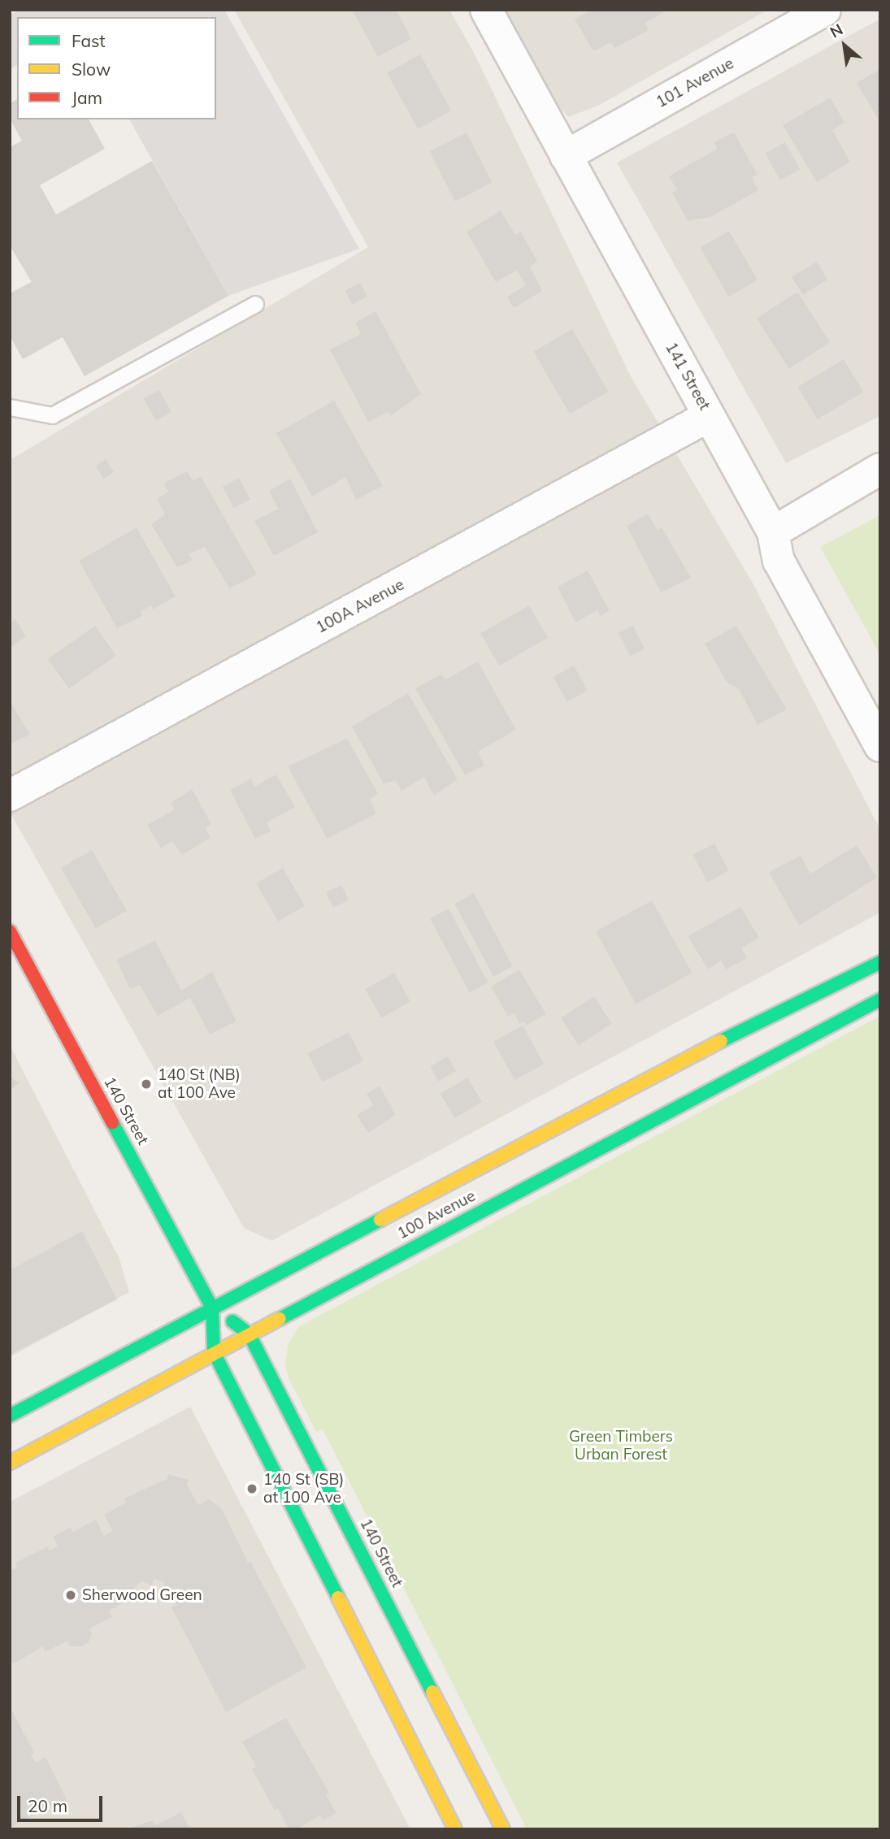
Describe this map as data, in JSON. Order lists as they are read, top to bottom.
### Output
{
  "streets": {
    "main road": ["140 Street", "100 Avenue"],
    "street": ["101 Avenue", "141 Street", "100A Avenue"]
  },
  "crossings": [
    ["101 Avenue", "141 Street"],
    ["141 Street", "100A Avenue"],
    ["140 Street", "100 Avenue"]
  ],
  "parks": ["Green Timbers Urban Forest"],
  "places": ["140 St (NB) at 100 Ave", "140 St (SB) at 100 Ave", "Sherwood Green"],
  "legend": ["Fast", "Slow", "Jam"],
  "scale_bar": "20 m",
  "north": "top left"
}
